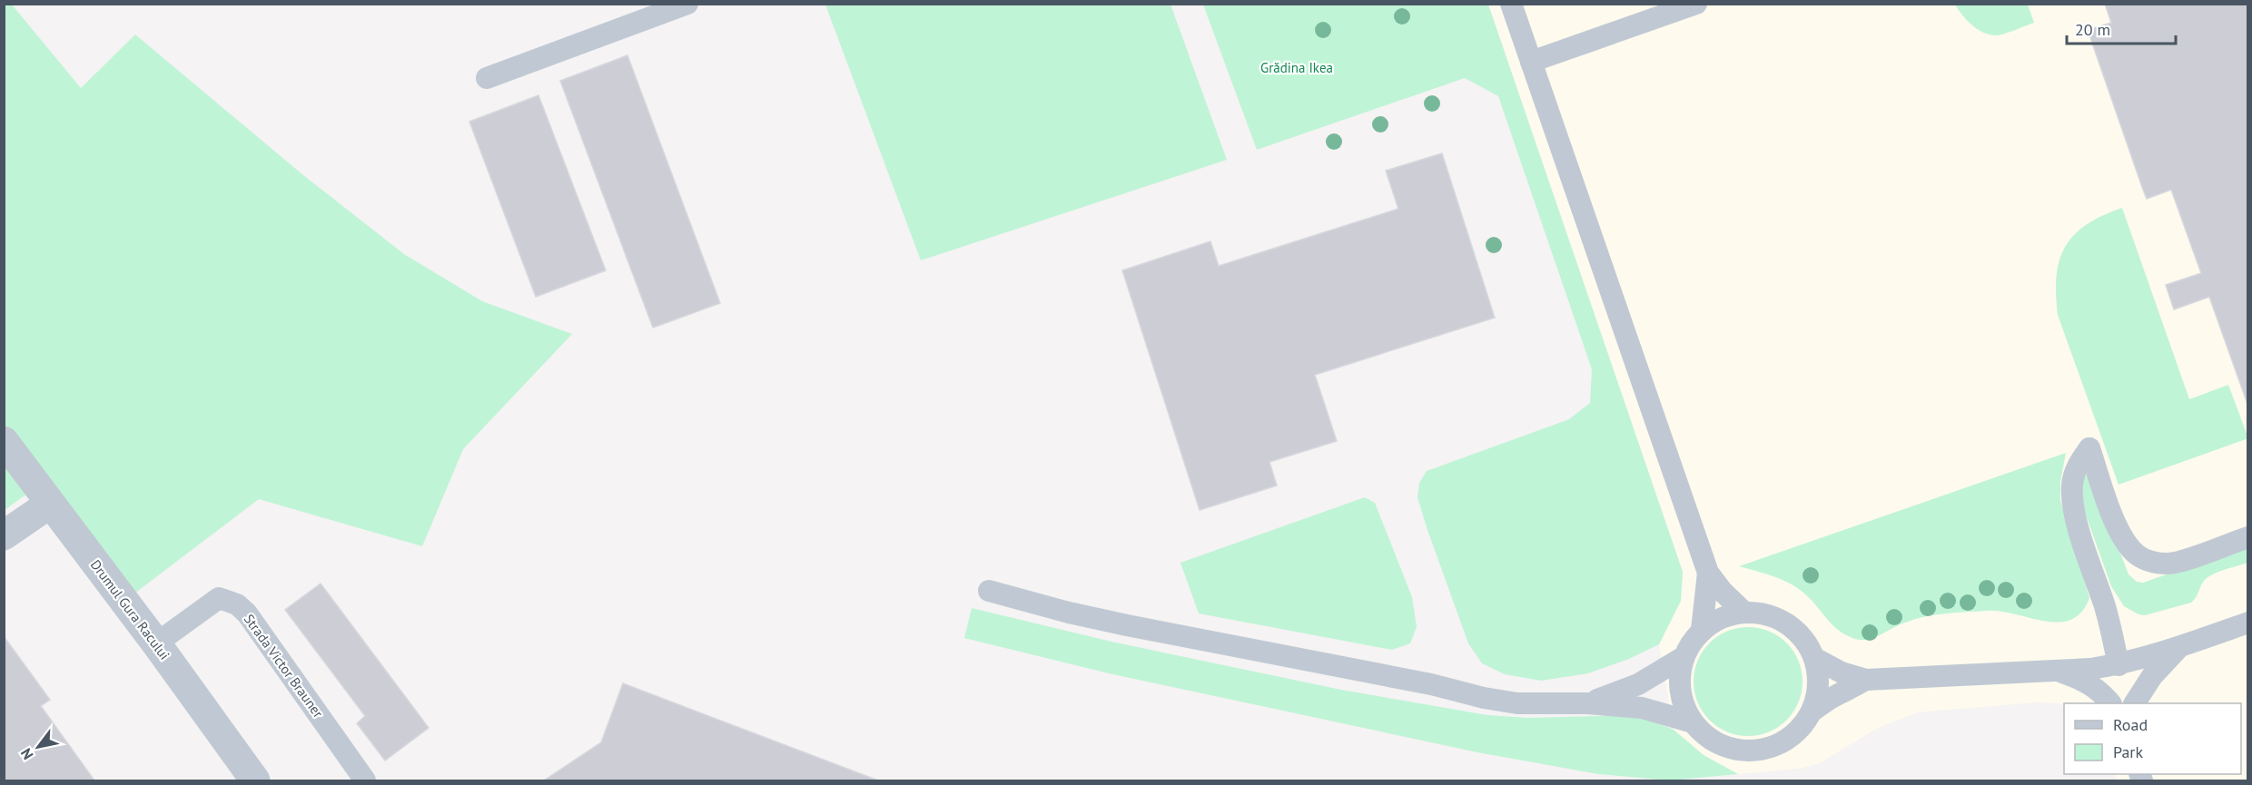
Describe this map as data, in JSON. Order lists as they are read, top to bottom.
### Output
{
  "streets": {
    "street": ["Drumul Gura Racului"],
    "lane": ["Strada Victor Brauner"]
  },
  "crossings": [
    ["Drumul Gura Racului", "Strada Victor Brauner"]
  ],
  "parks": ["Grădina Ikea"],
  "legend": ["Road", "Park"],
  "scale_bar": "20 m",
  "north": "bottom left"
}
